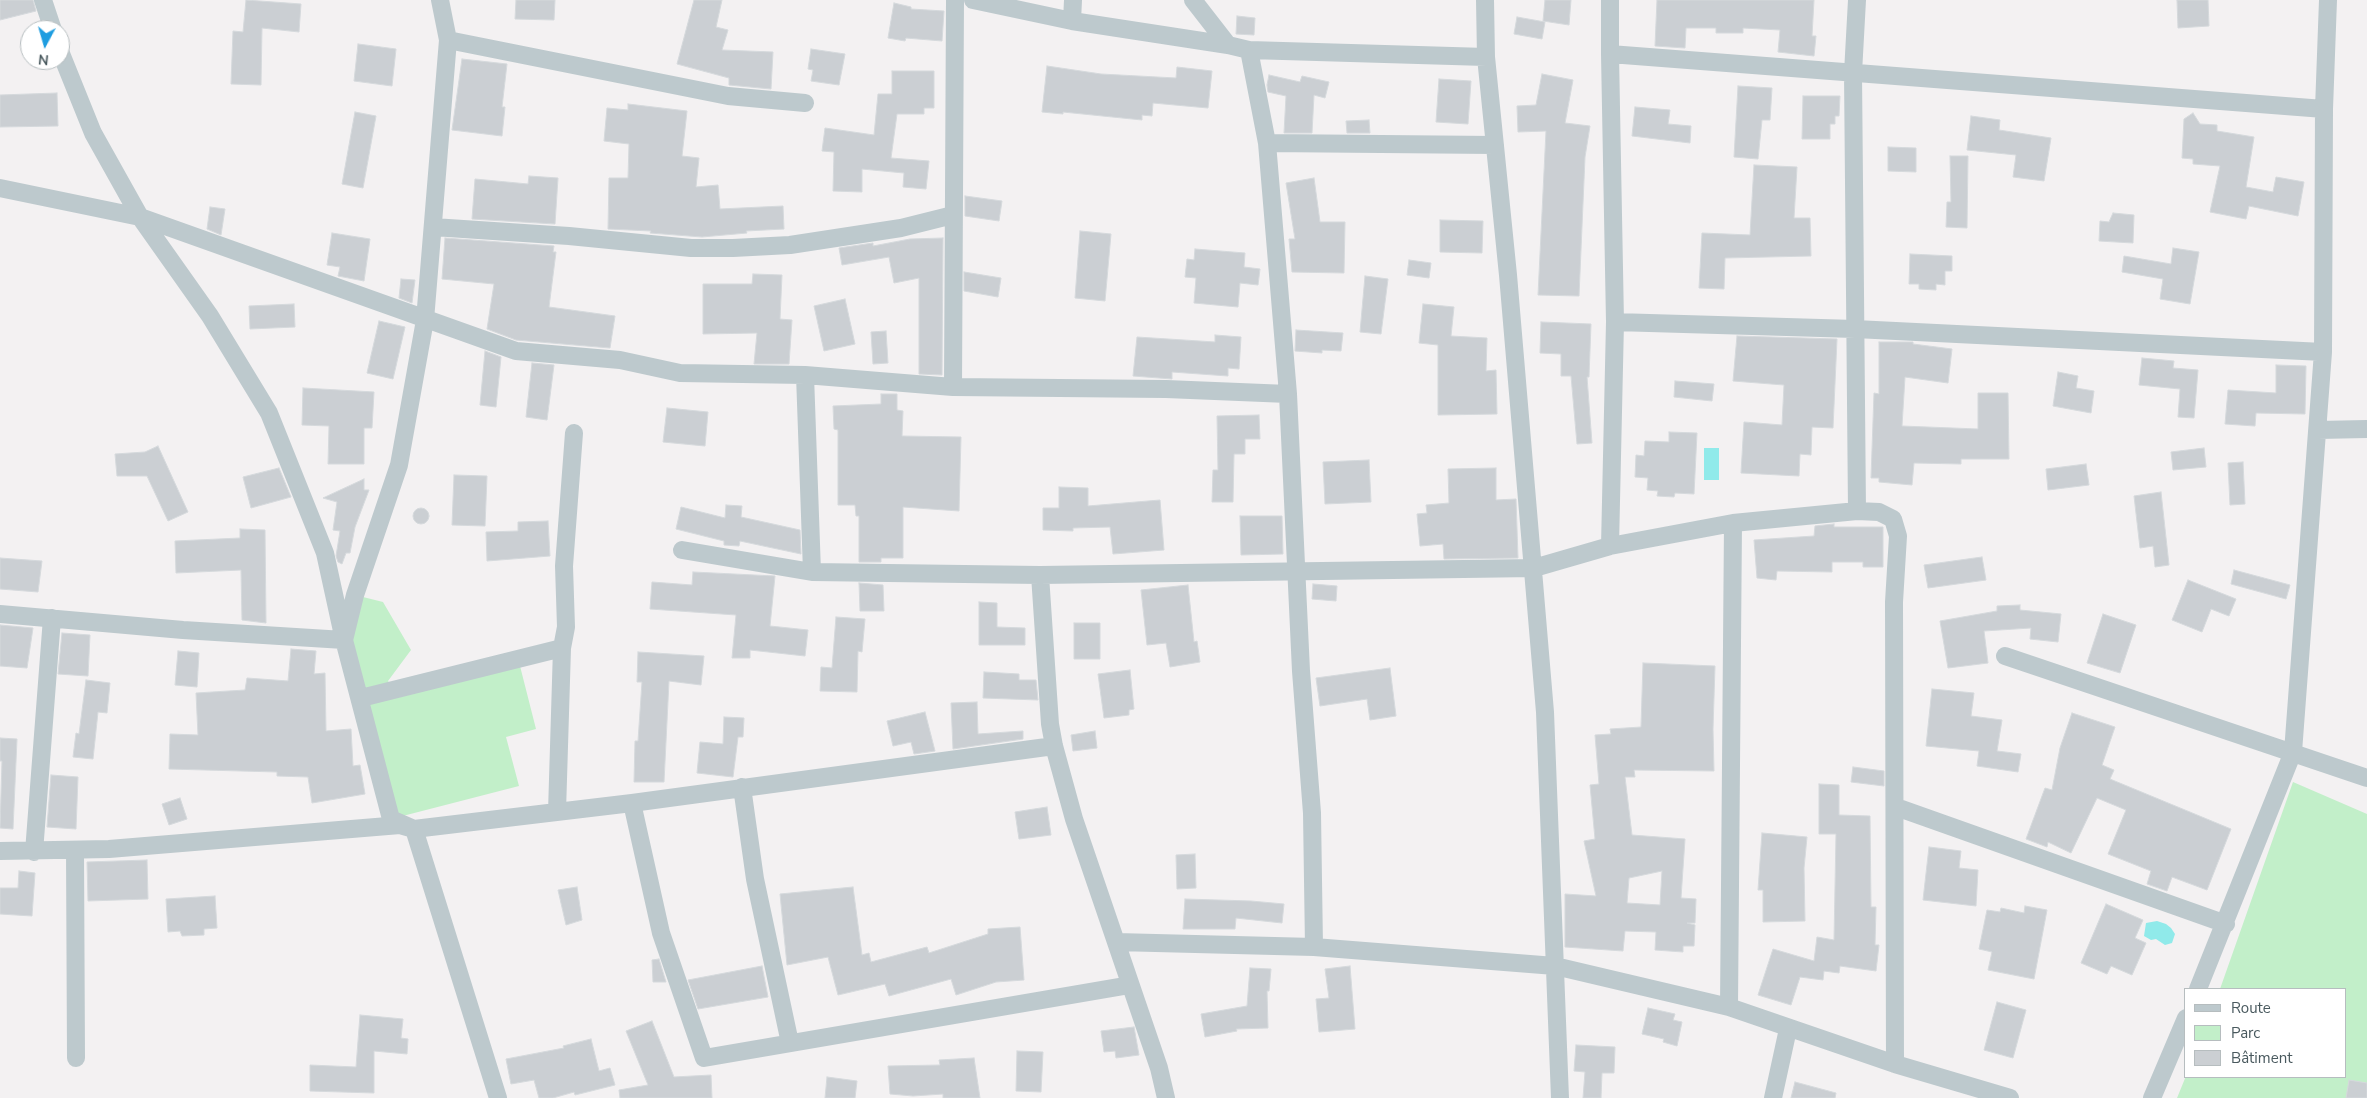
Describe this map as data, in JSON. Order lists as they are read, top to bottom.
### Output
{
  "legend": ["Route", "Parc", "Bâtiment"],
  "north": "bottom"
}
